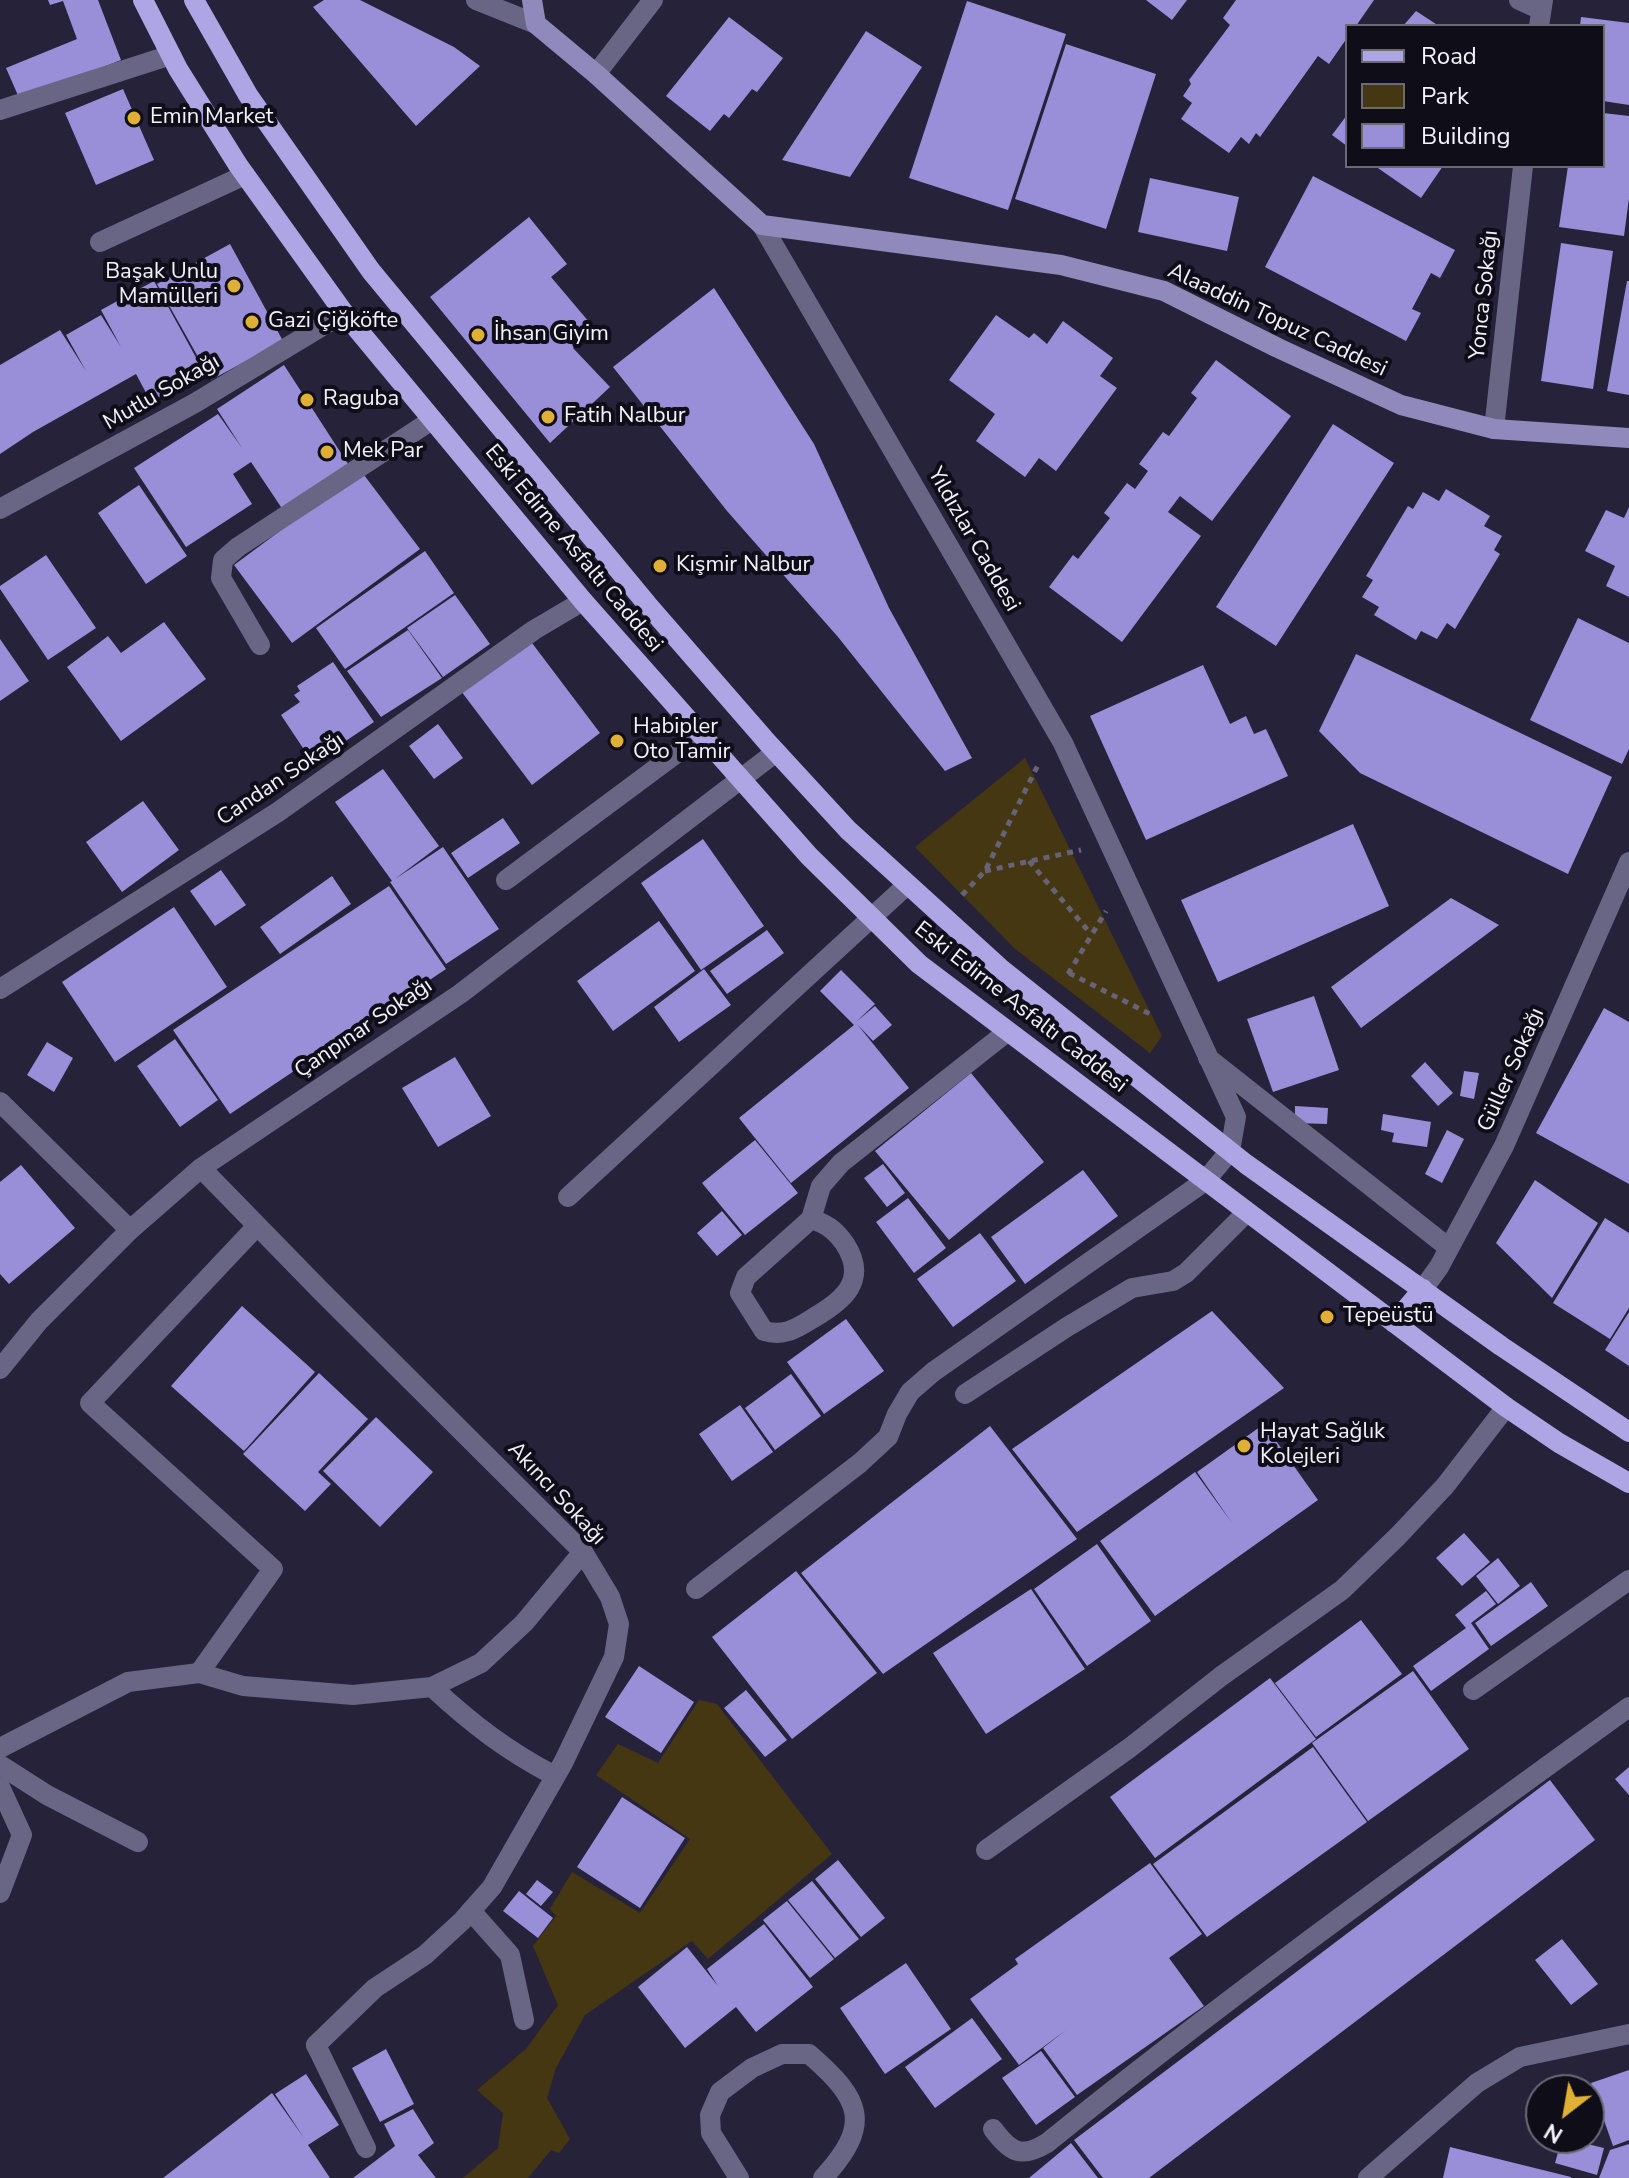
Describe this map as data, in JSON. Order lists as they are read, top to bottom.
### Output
{
  "streets": {
    "main road": ["Alaaddin Topuz Caddesi", "Yıldızlar Caddesi", "Eski Edirne Asfaltı Caddesi"],
    "street": [
      "Yonca Sokağı",
      "Mutlu Sokağı",
      "Candan Sokağı",
      "Çanpınar Sokağı",
      "Güller Sokağı",
      "Akıncı Sokağı"
    ]
  },
  "crossings": [
    ["Yonca Sokağı", "Alaaddin Topuz Caddesi"],
    ["Alaaddin Topuz Caddesi", "Yıldızlar Caddesi"],
    ["Mutlu Sokağı", "Eski Edirne Asfaltı Caddesi"],
    ["Yıldızlar Caddesi", "Eski Edirne Asfaltı Caddesi"],
    ["Eski Edirne Asfaltı Caddesi", "Candan Sokağı"],
    ["Eski Edirne Asfaltı Caddesi", "Çanpınar Sokağı"],
    ["Eski Edirne Asfaltı Caddesi", "Güller Sokağı"],
    ["Çanpınar Sokağı", "Akıncı Sokağı"]
  ],
  "places": [
    "Emin Market",
    "Başak Unlu Mamülleri",
    "Gazi Çiğköfte",
    "İhsan Giyim",
    "Raguba",
    "Fatih Nalbur",
    "Mek Par",
    "Kişmir Nalbur",
    "Habipler Oto Tamir",
    "Tepeüstü",
    "Hayat Sağlık Kolejleri"
  ],
  "legend": ["Road", "Park", "Building"],
  "north": "bottom left"
}
